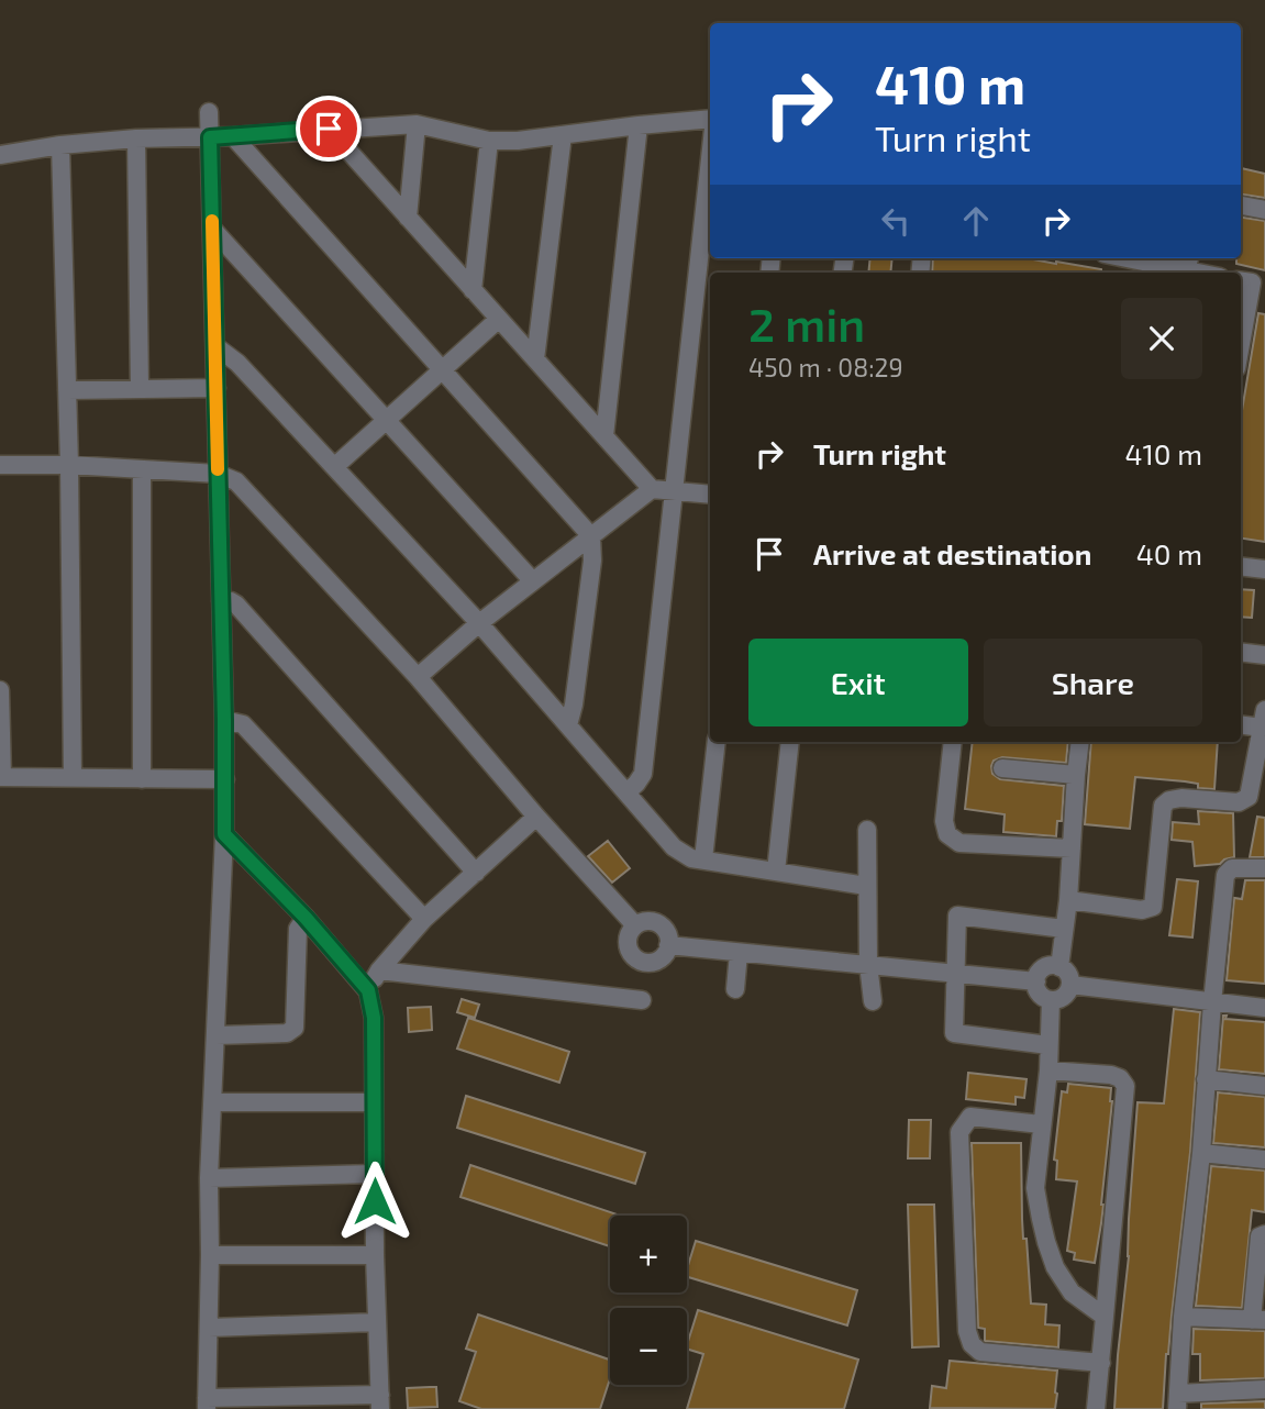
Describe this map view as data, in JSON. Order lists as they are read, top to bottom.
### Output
{
  "page": {
    "turn": ["410 m", "Turn right"],
    "heading": ["2 min", "450 m · 08:29"],
    "list": [
      {
        "name": "Turn right",
        "value": "410 m"
      },
      {
        "name": "Arrive at destination",
        "value": "40 m"
      }
    ],
    "buttons": ["Exit", "Share"],
    "map_buttons": ["+", "−"]
  }
}
